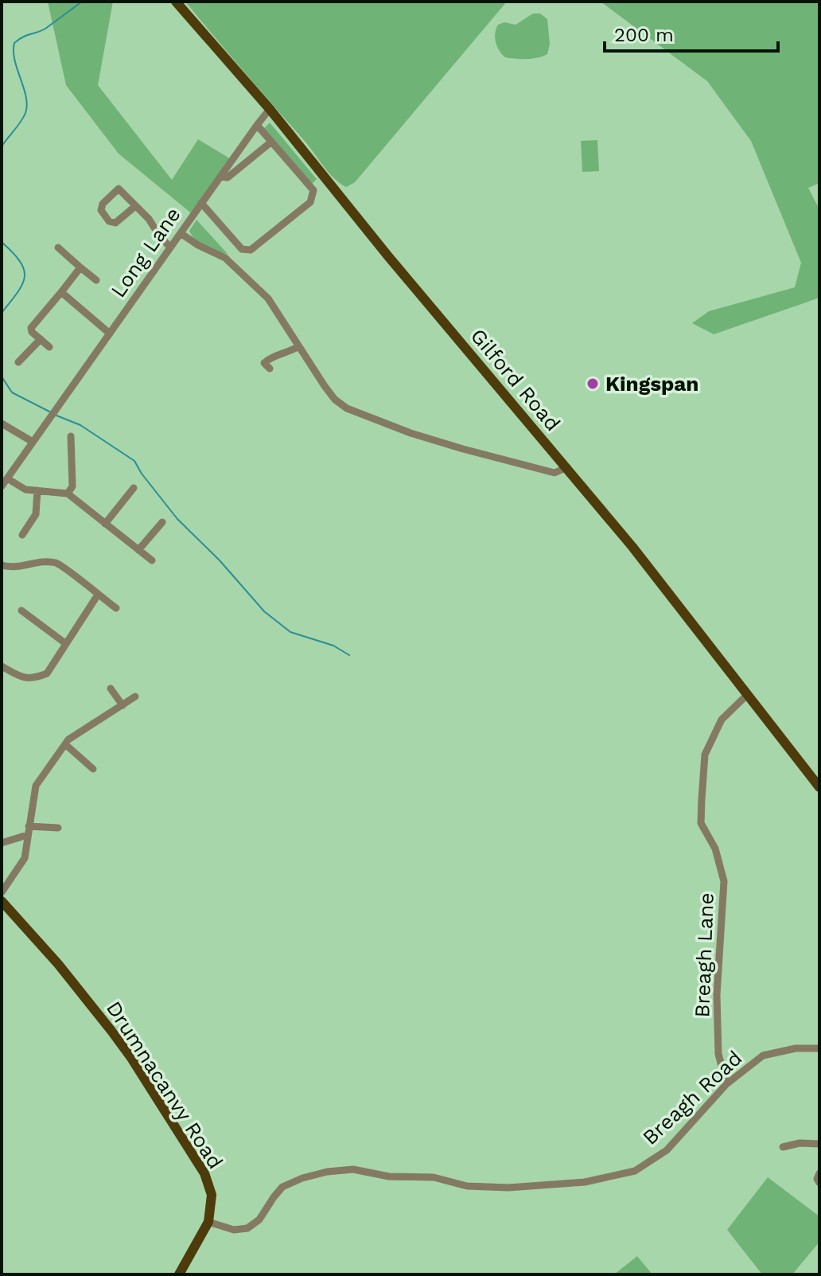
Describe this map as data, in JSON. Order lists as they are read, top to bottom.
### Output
{
  "streets": {
    "main road": ["Gilford Road", "Drumnacanvy Road"],
    "street": ["Long Lane", "Breagh Lane", "Breagh Road"]
  },
  "crossings": [
    ["Long Lane", "Gilford Road"],
    ["Gilford Road", "Breagh Lane"],
    ["Breagh Lane", "Breagh Road"],
    ["Drumnacanvy Road", "Breagh Road"]
  ],
  "places": ["Kingspan"],
  "scale_bar": "200 m"
}
